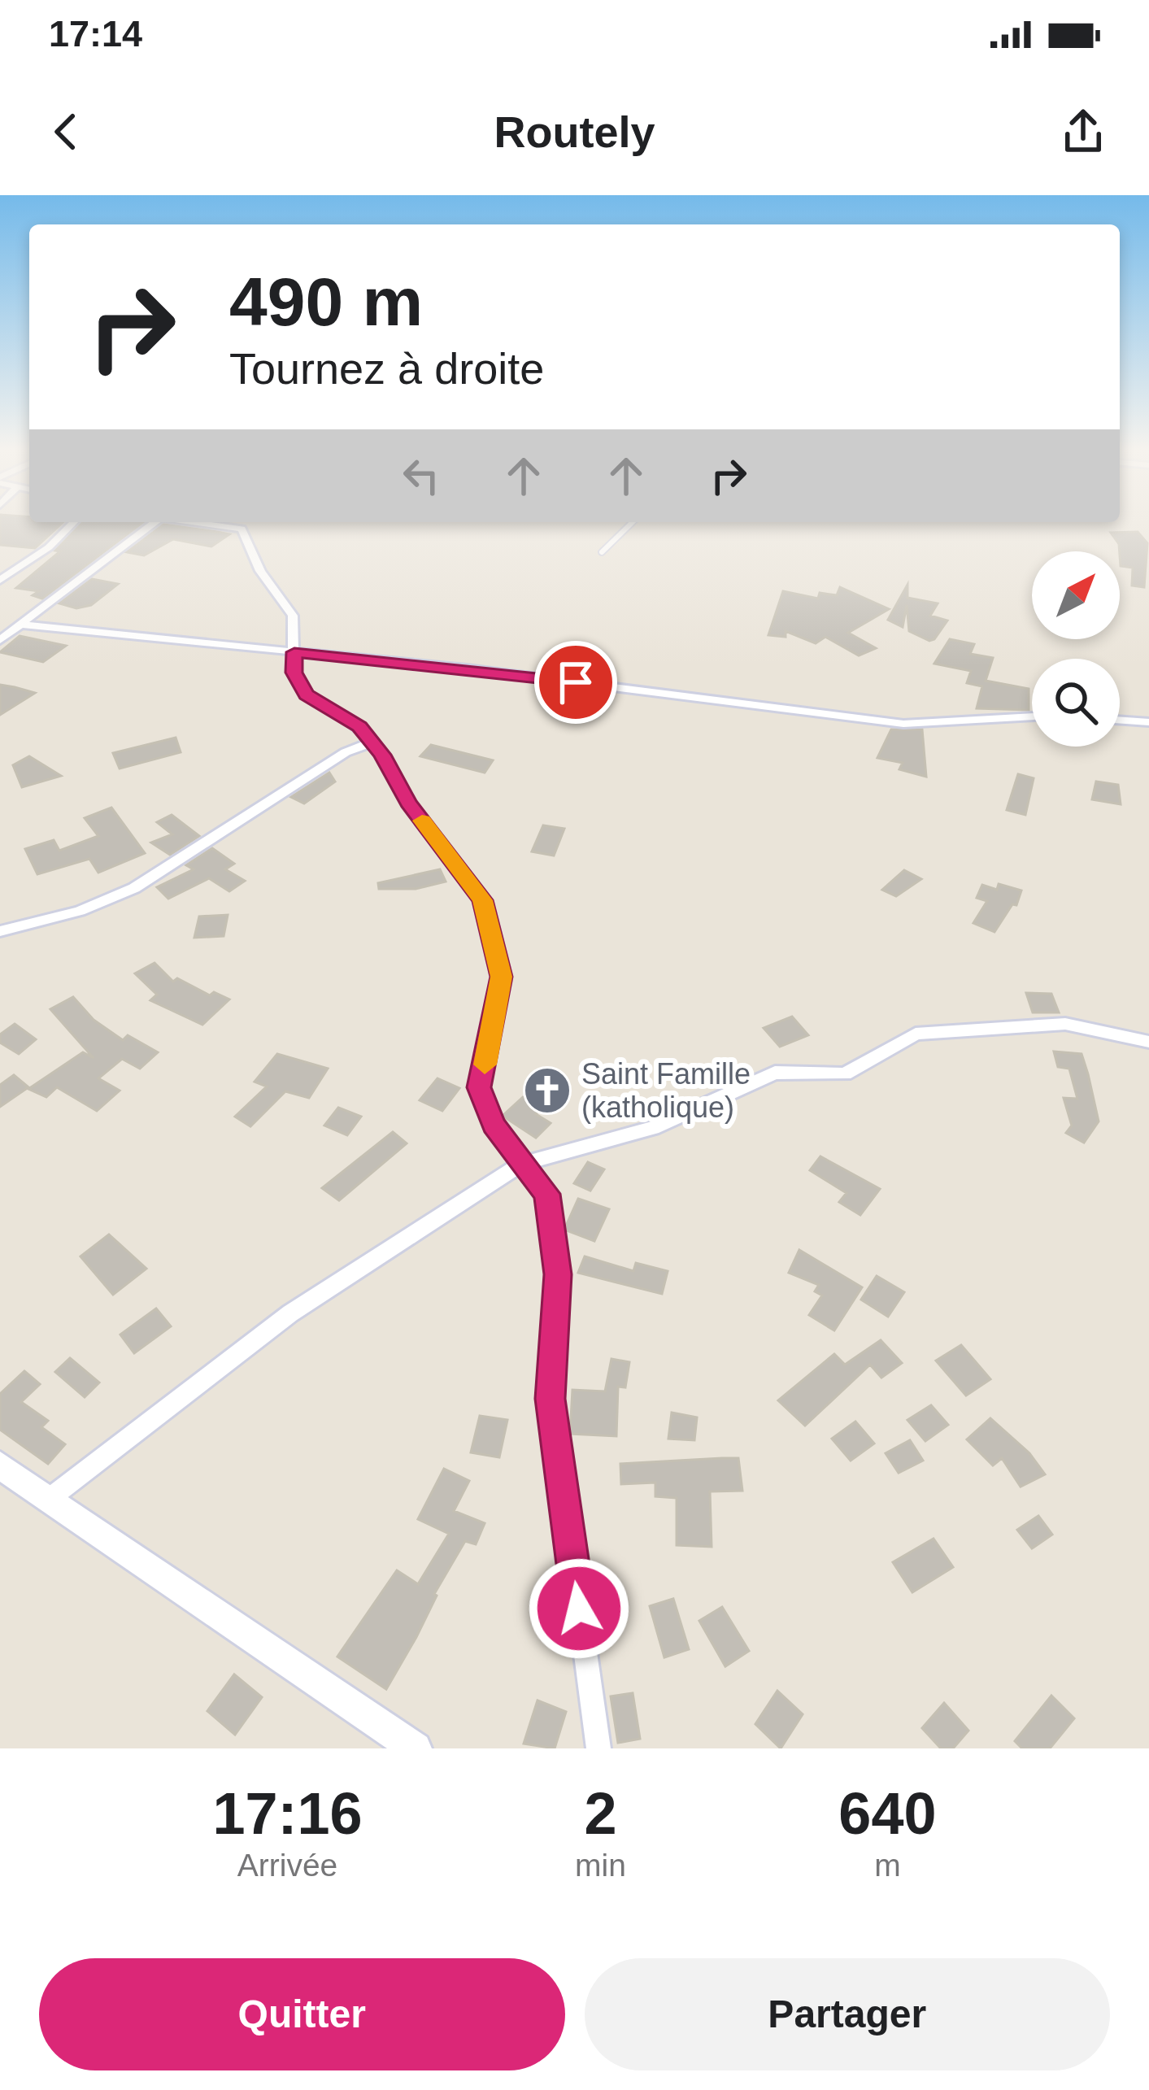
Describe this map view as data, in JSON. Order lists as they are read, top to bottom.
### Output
{
  "places": {
    "church": ["Saint Famille (katholique)"]
  },
  "north": "top right",
  "page": {
    "status": "17:14",
    "header": "Routely",
    "turn": ["490 m", "Tournez à droite"],
    "eta": [
      "17:16",
      "Arrivée",
      "2",
      "min",
      "640",
      "m"
    ],
    "buttons": ["Quitter", "Partager"]
  }
}
